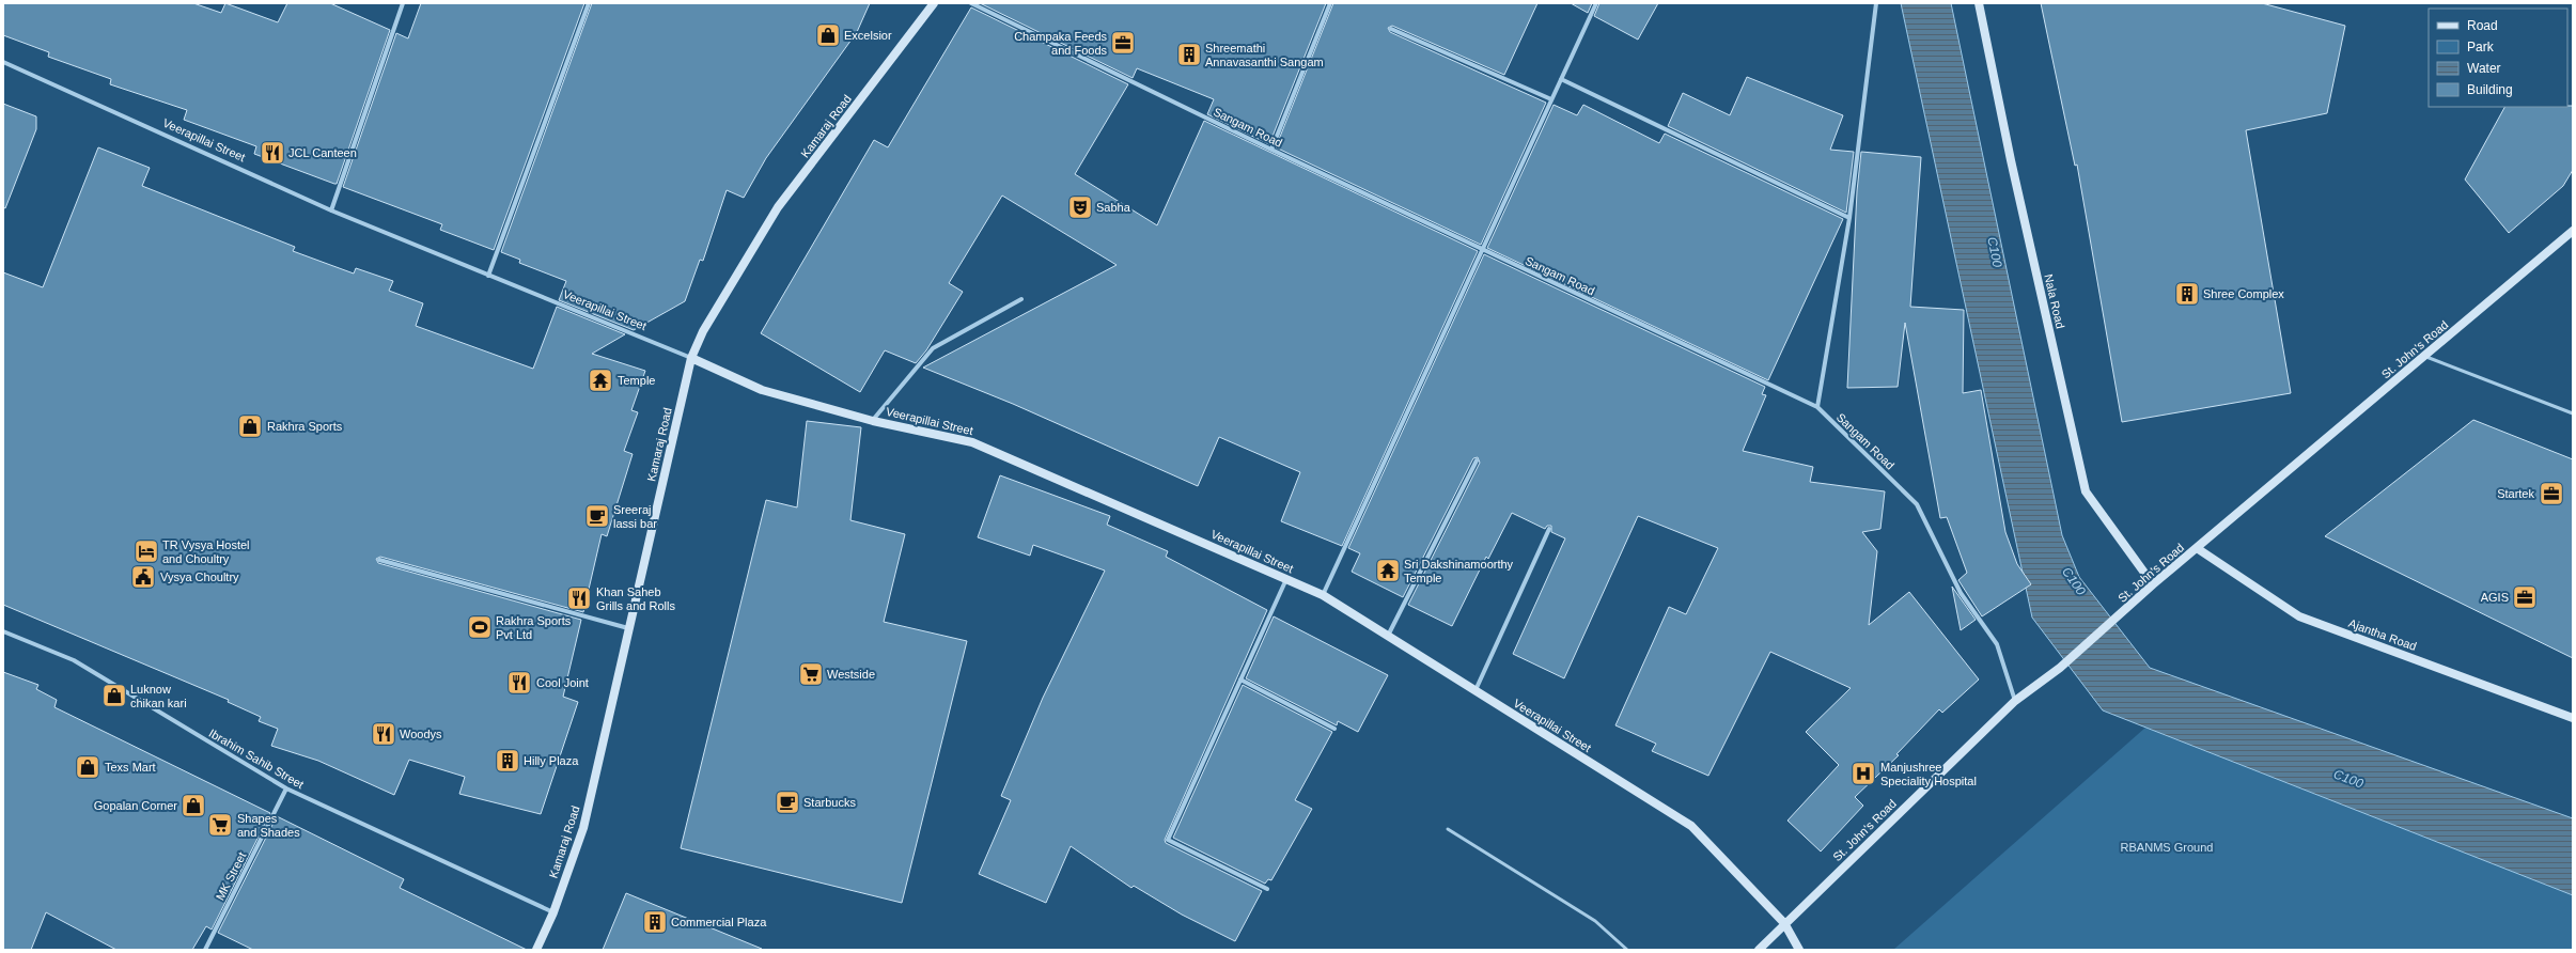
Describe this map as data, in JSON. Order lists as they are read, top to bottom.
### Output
{
  "streets": {
    "street": [
      "Kamaraj Road",
      "Sangam Road",
      "Veerapillai Street",
      "Nala Road",
      "St. John's Road",
      "Ajantha Road",
      "Ibrahim Sahib Street",
      "MK Street"
    ]
  },
  "crossings": [
    ["Kamaraj Road", "Veerapillai Street"],
    ["Kamaraj Road", "Ibrahim Sahib Street"],
    ["Sangam Road", "St. John's Road"],
    ["Veerapillai Street", "St. John's Road"],
    ["Nala Road", "St. John's Road"],
    ["St. John's Road", "Ajantha Road"],
    ["Ibrahim Sahib Street", "MK Street"]
  ],
  "water": ["C100"],
  "parks": ["RBANMS Ground"],
  "places": {
    "shop": [
      "Excelsior",
      "Rakhra Sports",
      "Luknow chikan kari",
      "Texs Mart",
      "Gopalan Corner"
    ],
    "office": ["Champaka Feeds and Foods", "Startek", "AGIS"],
    "building": [
      "Shreemathi Annavasanthi Sangam",
      "Shree Complex",
      "Hilly Plaza",
      "Commercial Plaza"
    ],
    "restaurant": [
      "JCL Canteen",
      "Khan Saheb Grills and Rolls",
      "Cool Joint",
      "Woodys"
    ],
    "theatre": ["Sabha"],
    "temple": ["Temple", "Sri Dakshinamoorthy Temple"],
    "cafe": ["Sreeraj lassi bar", "Starbucks"],
    "hotel": ["TR Vysya Hostel and Choultry"],
    "public building": ["Vysya Choultry"],
    "sports": ["Rakhra Sports Pvt Ltd"],
    "supermarket": ["Westside", "Shapes and Shades"],
    "hospital": ["Manjushree Speciality Hospital"]
  },
  "legend": [
    "Road",
    "Park",
    "Water",
    "Building"
  ]
}
